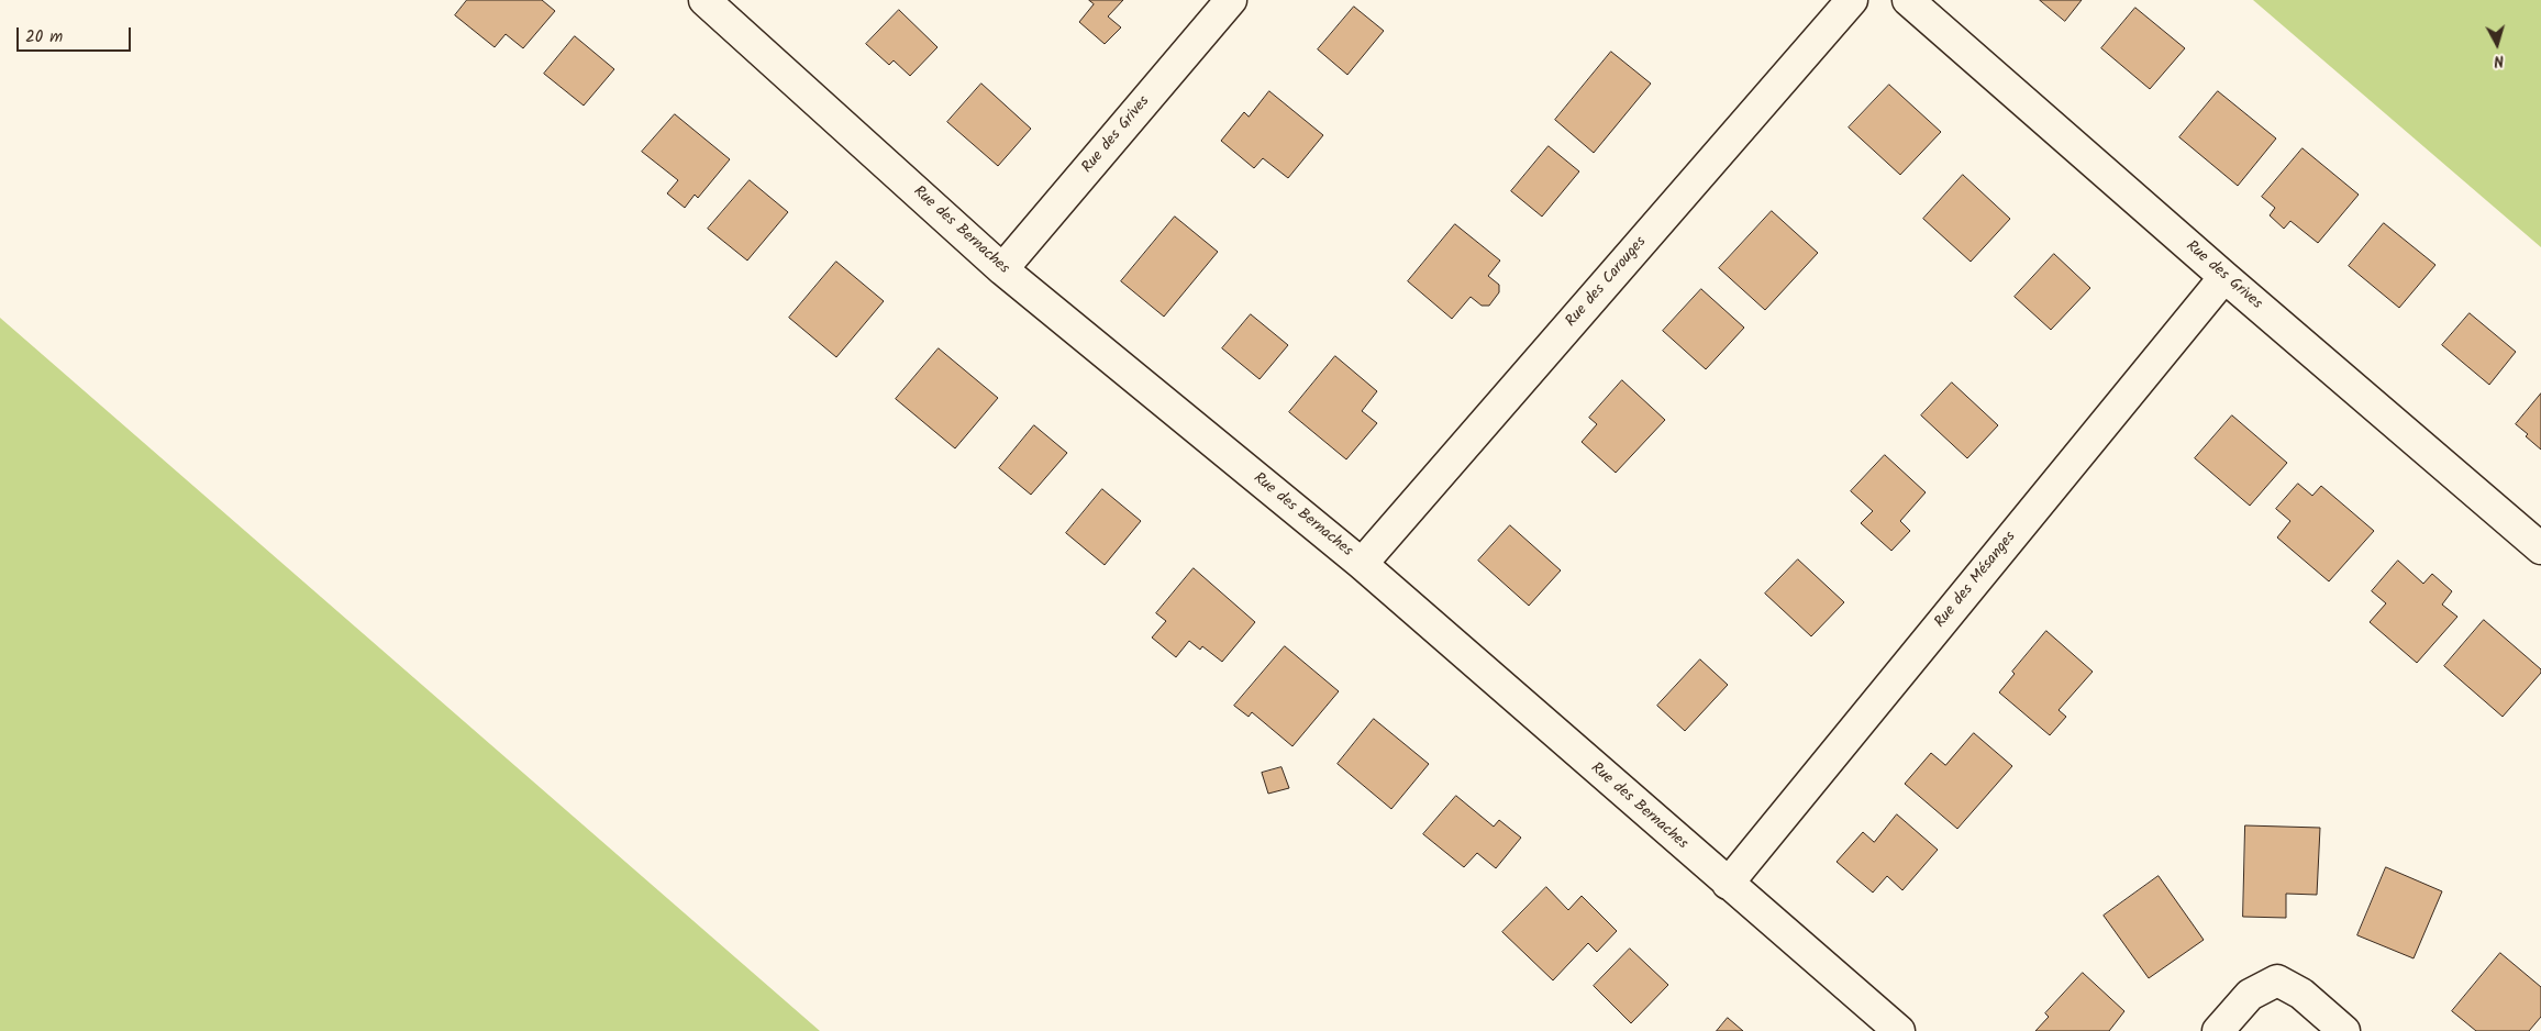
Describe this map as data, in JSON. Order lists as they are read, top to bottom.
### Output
{
  "streets": {
    "street": [
      "Rue des Grives",
      "Rue des Bernaches",
      "Rue des Carouges",
      "Rue des Mésanges"
    ]
  },
  "crossings": [
    ["Rue des Grives", "Rue des Bernaches"],
    ["Rue des Grives", "Rue des Mésanges"],
    ["Rue des Bernaches", "Rue des Carouges"],
    ["Rue des Bernaches", "Rue des Mésanges"]
  ],
  "scale_bar": "20 m",
  "north": "bottom"
}
